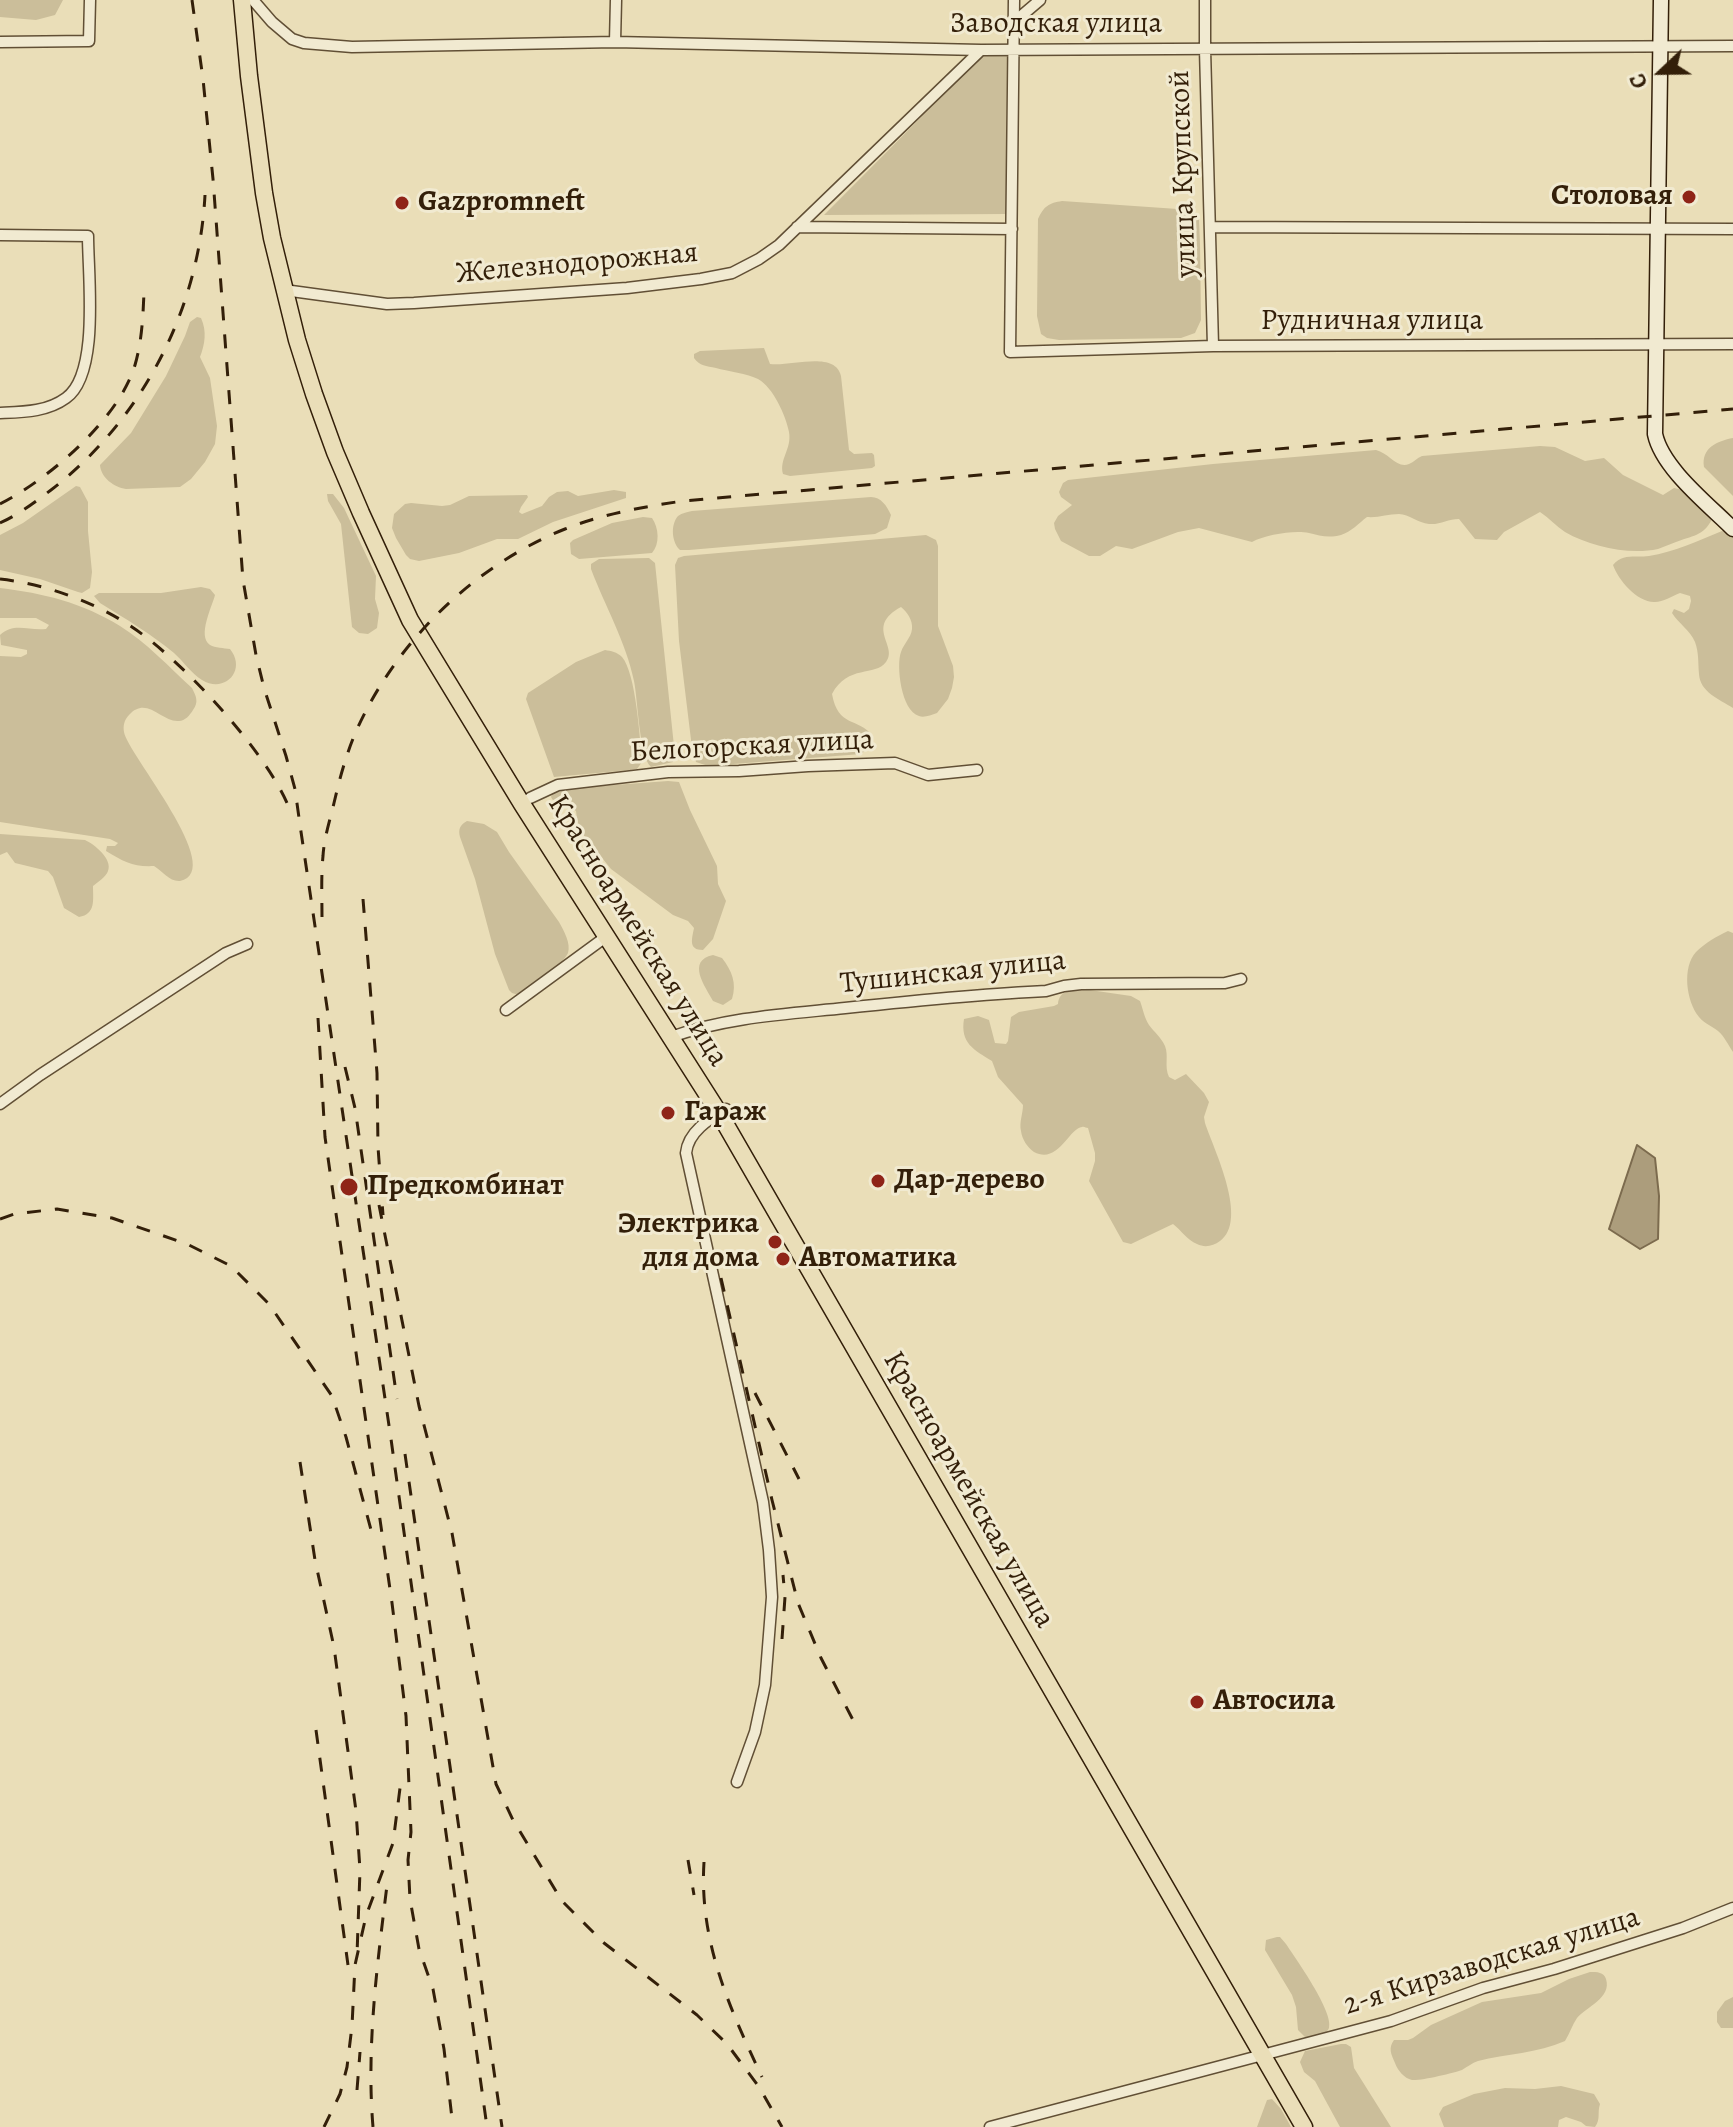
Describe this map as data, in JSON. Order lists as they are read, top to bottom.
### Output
{
  "streets": {
    "main road": ["Красноармейская улица"],
    "street": [
      "Заводская улица",
      "улица Крупской",
      "Железнодорожная",
      "Рудничная улица",
      "Белогорская улица",
      "Тушинская улица",
      "2-я Кирзаводская улица"
    ]
  },
  "crossings": [
    ["Заводская улица", "улица Крупской"],
    ["Заводская улица", "Железнодорожная"],
    ["Заводская улица", "Красноармейская улица"],
    ["улица Крупской", "Рудничная улица"],
    ["Железнодорожная", "Красноармейская улица"],
    ["Белогорская улица", "Красноармейская улица"],
    ["Красноармейская улица", "Тушинская улица"],
    ["Красноармейская улица", "2-я Кирзаводская улица"]
  ],
  "places": [
    "Столовая",
    "Gazpromneft",
    "Гараж",
    "Дар-дерево",
    "Предкомбинат",
    "Электрика для дома",
    "Автоматика",
    "Автосила"
  ],
  "north": "left"
}
